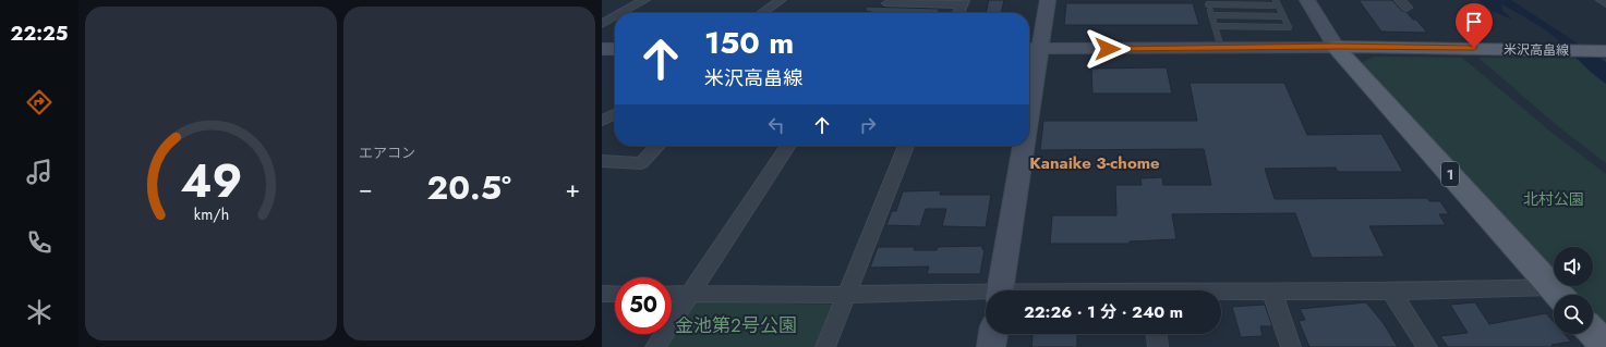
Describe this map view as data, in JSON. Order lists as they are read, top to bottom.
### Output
{
  "streets": {
    "main road": ["米沢高畠線", "1"]
  },
  "crossings": [
    ["米沢高畠線", "1"]
  ],
  "districts": ["Kanaike 3-chome"],
  "parks": ["北村公園", "金池第２号公園"],
  "page": {
    "tabs": "22:25",
    "tile": "エアコン",
    "turn": ["150 m", "米沢高畠線"],
    "heat": ["−", "20.5°", "+"],
    "limit": "50",
    "trip": "22:26 · 1 分 · 240 m",
    "gauge": ["49", "km/h"]
  }
}
